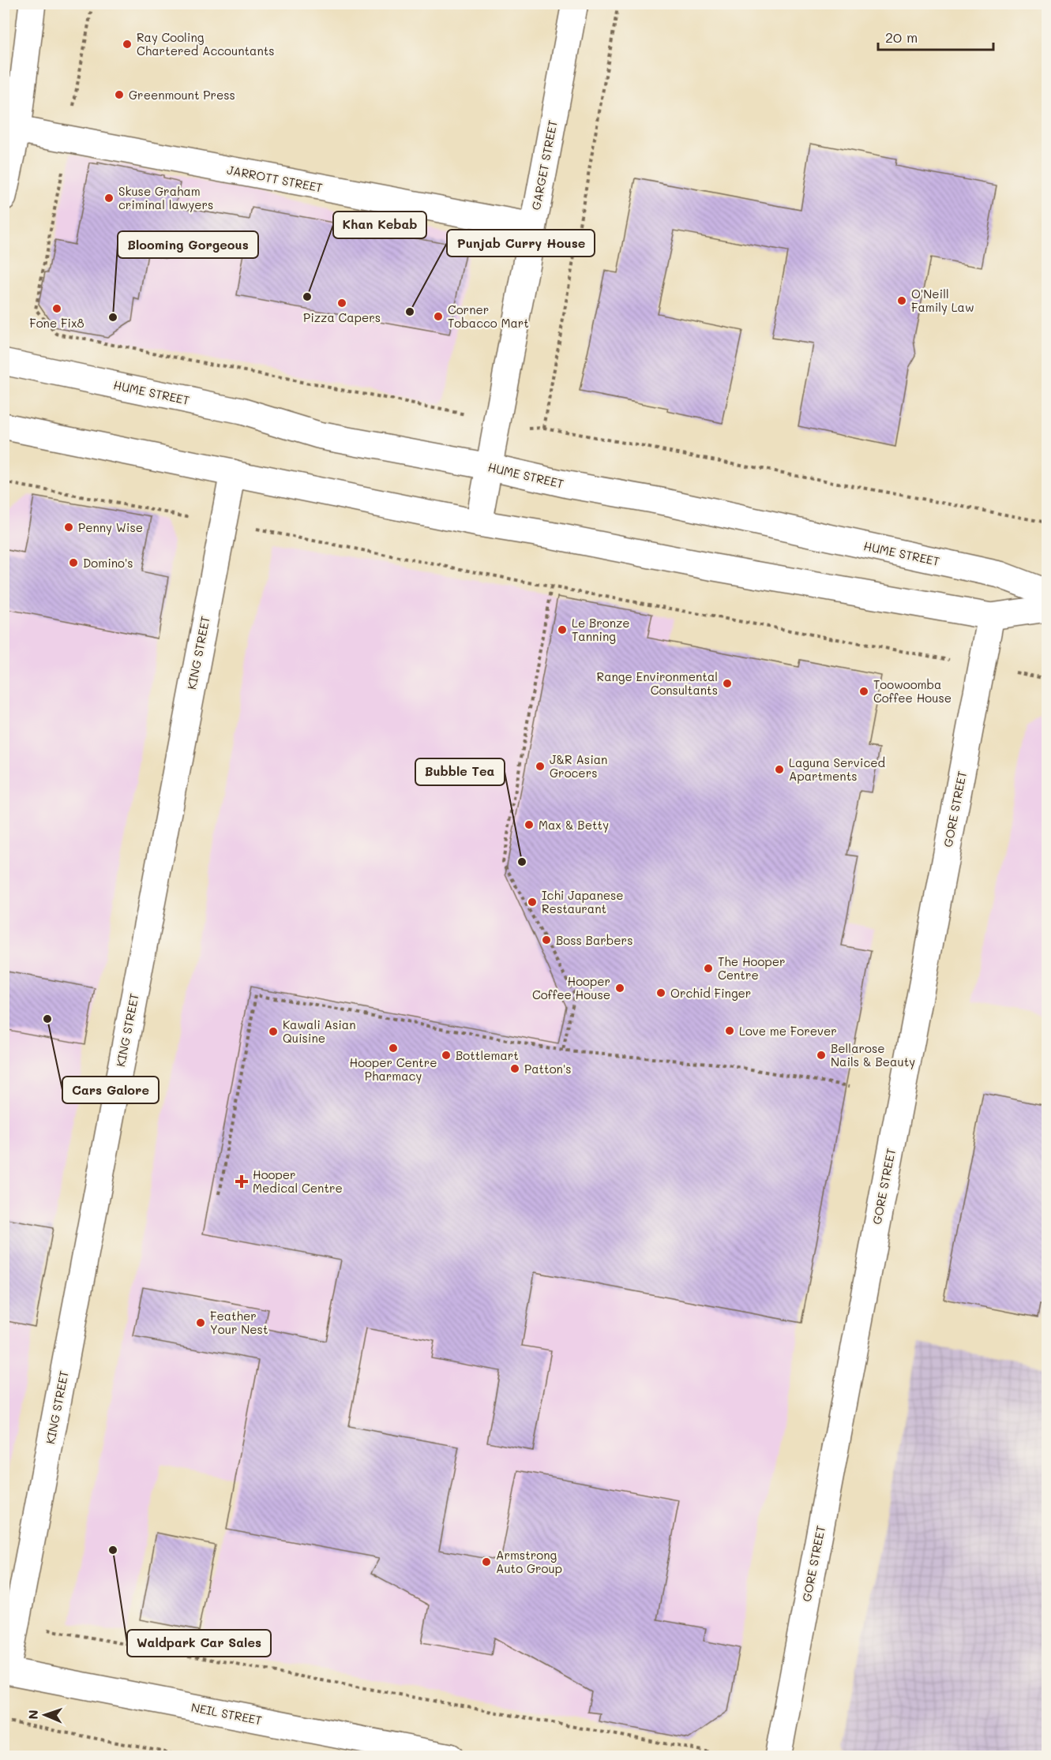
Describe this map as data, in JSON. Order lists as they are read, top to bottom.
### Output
{
  "streets": {
    "main road": [
      "GARGET STREET",
      "JARROTT STREET",
      "HUME STREET",
      "KING STREET",
      "GORE STREET",
      "NEIL STREET"
    ]
  },
  "crossings": [
    ["GARGET STREET", "JARROTT STREET"],
    ["GARGET STREET", "HUME STREET"],
    ["KING STREET", "NEIL STREET"]
  ],
  "places": {
    "other": [
      "Ray Cooling Chartered Accountants",
      "Greenmount Press",
      "Skuse Graham criminal lawyers",
      "Khan Kebab",
      "O'Neill Family Law",
      "Pizza Capers",
      "Fone Fix8",
      "Punjab Curry House",
      "Corner Tobacco Mart",
      "Blooming Gorgeous",
      "Penny Wise",
      "Domino's",
      "Le Bronze Tanning",
      "Range Environmental Consultants",
      "Toowoomba Coffee House",
      "J&R Asian Grocers",
      "Laguna Serviced Apartments",
      "Max & Betty",
      "Bubble Tea",
      "Ichi Japanese Restaurant",
      "Boss Barbers",
      "The Hooper Centre",
      "Hooper Coffee House",
      "Orchid Finger",
      "Cars Galore",
      "Love me Forever",
      "Kawali Asian Quisine",
      "Hooper Centre Pharmacy",
      "Bottlemart",
      "Bellarose Nails & Beauty",
      "Patton's",
      "Feather Your Nest",
      "Waldpark Car Sales",
      "Armstrong Auto Group"
    ],
    "health": ["Hooper Medical Centre"]
  },
  "scale_bar": "20 m",
  "north": "left"
}
